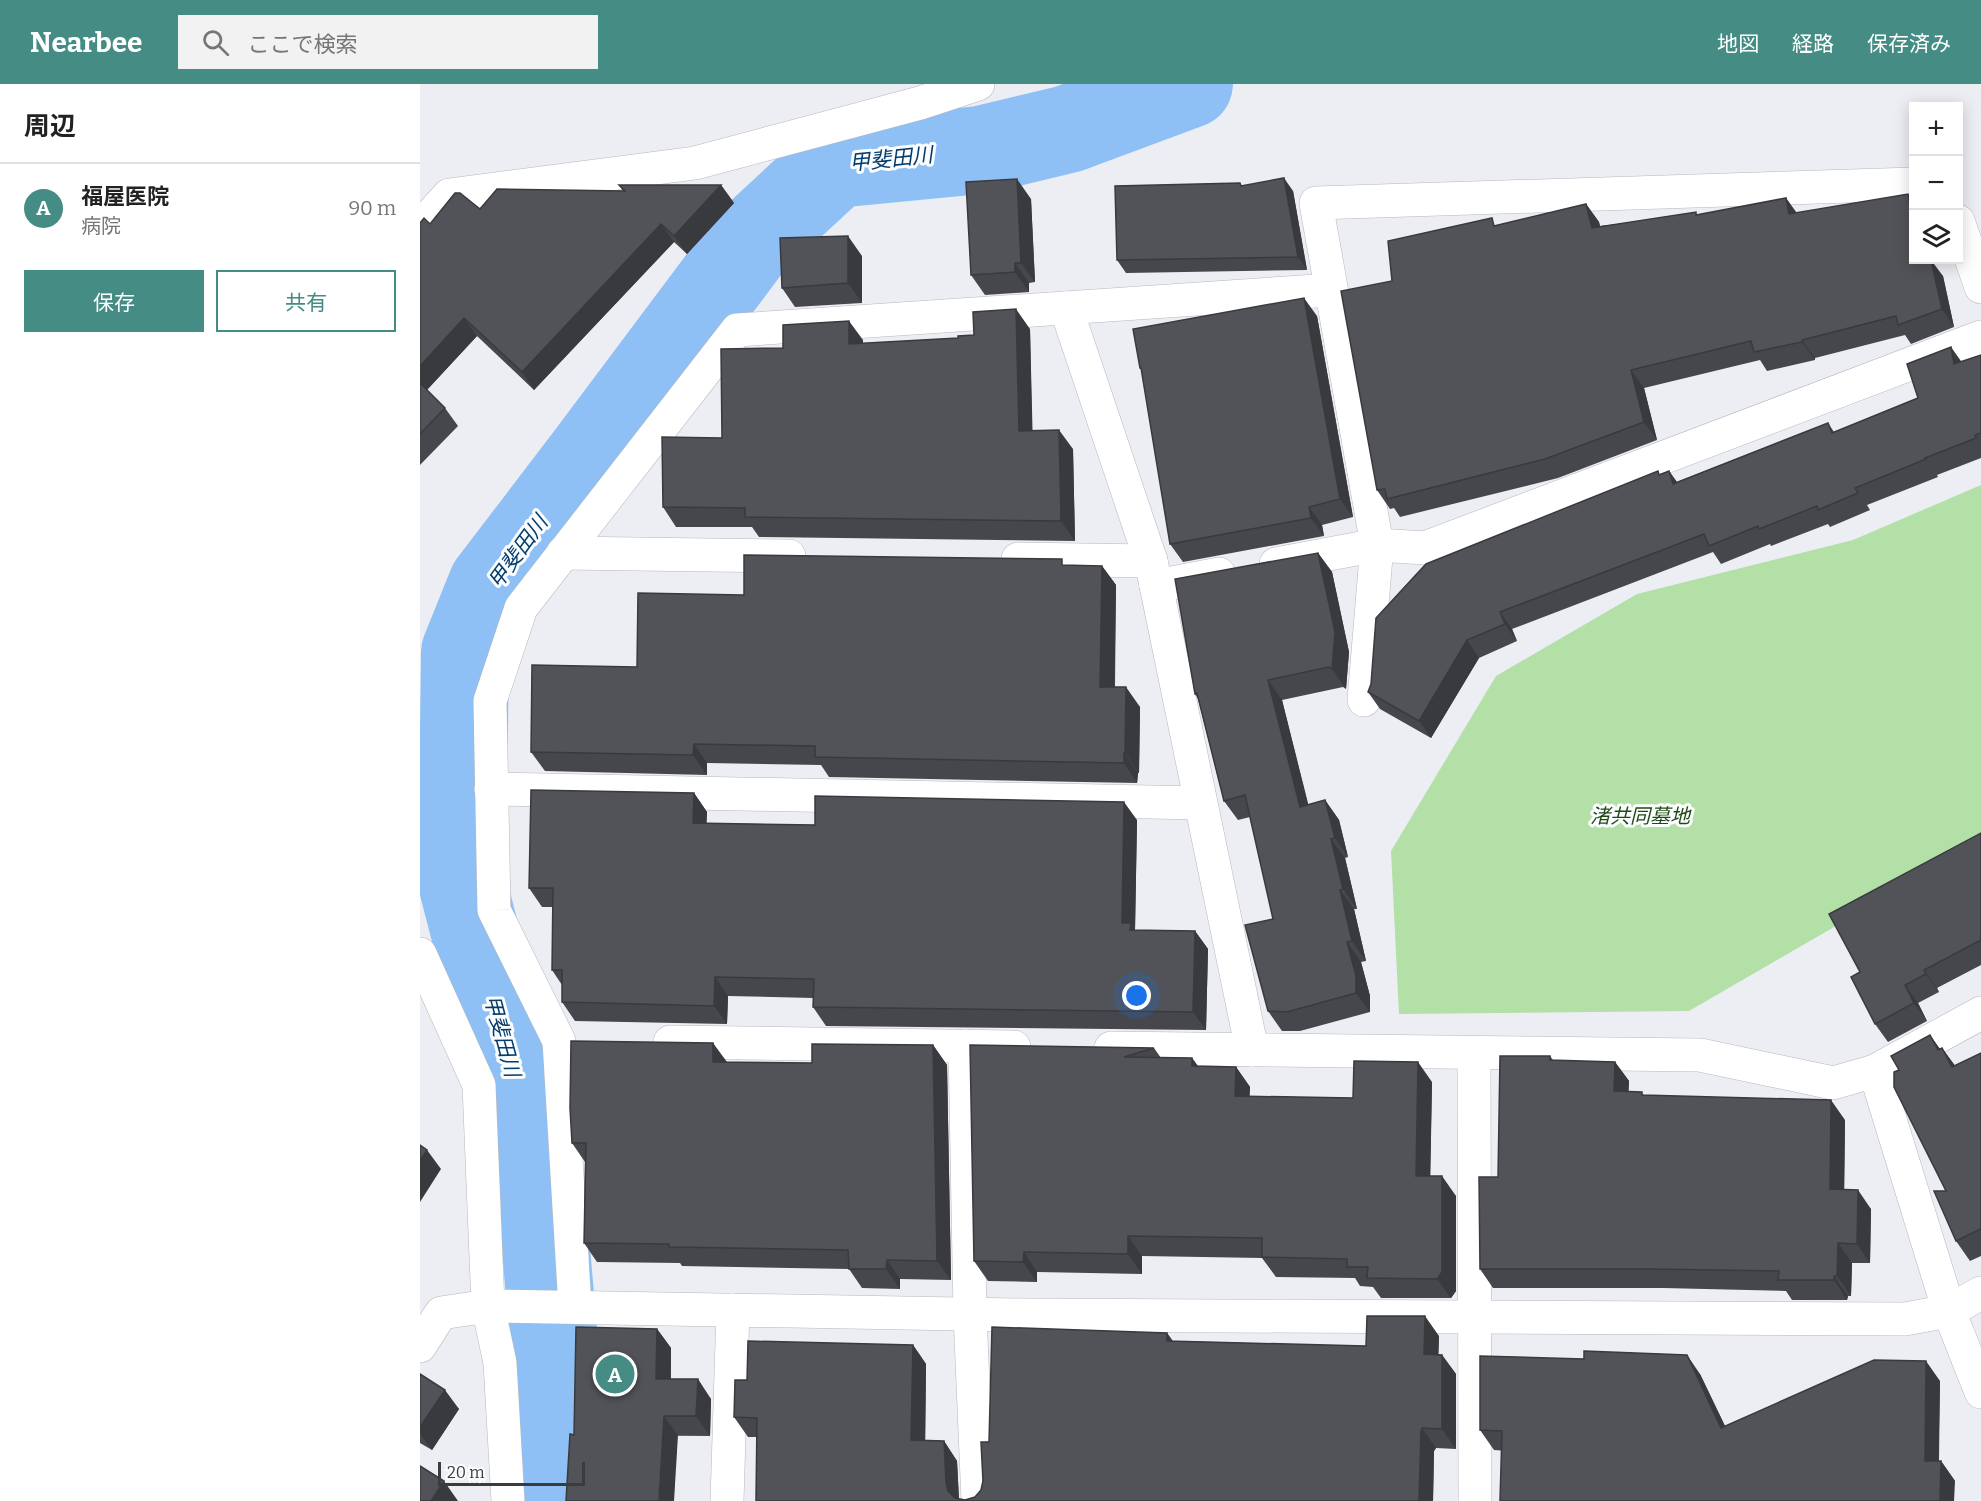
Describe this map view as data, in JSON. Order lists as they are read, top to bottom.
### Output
{
  "water": ["甲斐田川"],
  "parks": ["渚共同墓地"],
  "scale_bar": "20 m",
  "page": {
    "header": "Nearbee",
    "search": "ここで検索",
    "nav": ["地図", "経路", "保存済み"],
    "heading": "周辺",
    "map_buttons": ["+", "−"],
    "list": [
      {
        "mark": "A",
        "name": "福屋医院",
        "note": "病院",
        "value": "90 m"
      }
    ],
    "buttons": ["保存", "共有"],
    "pins": "A",
    "scale": "20 m"
  }
}
